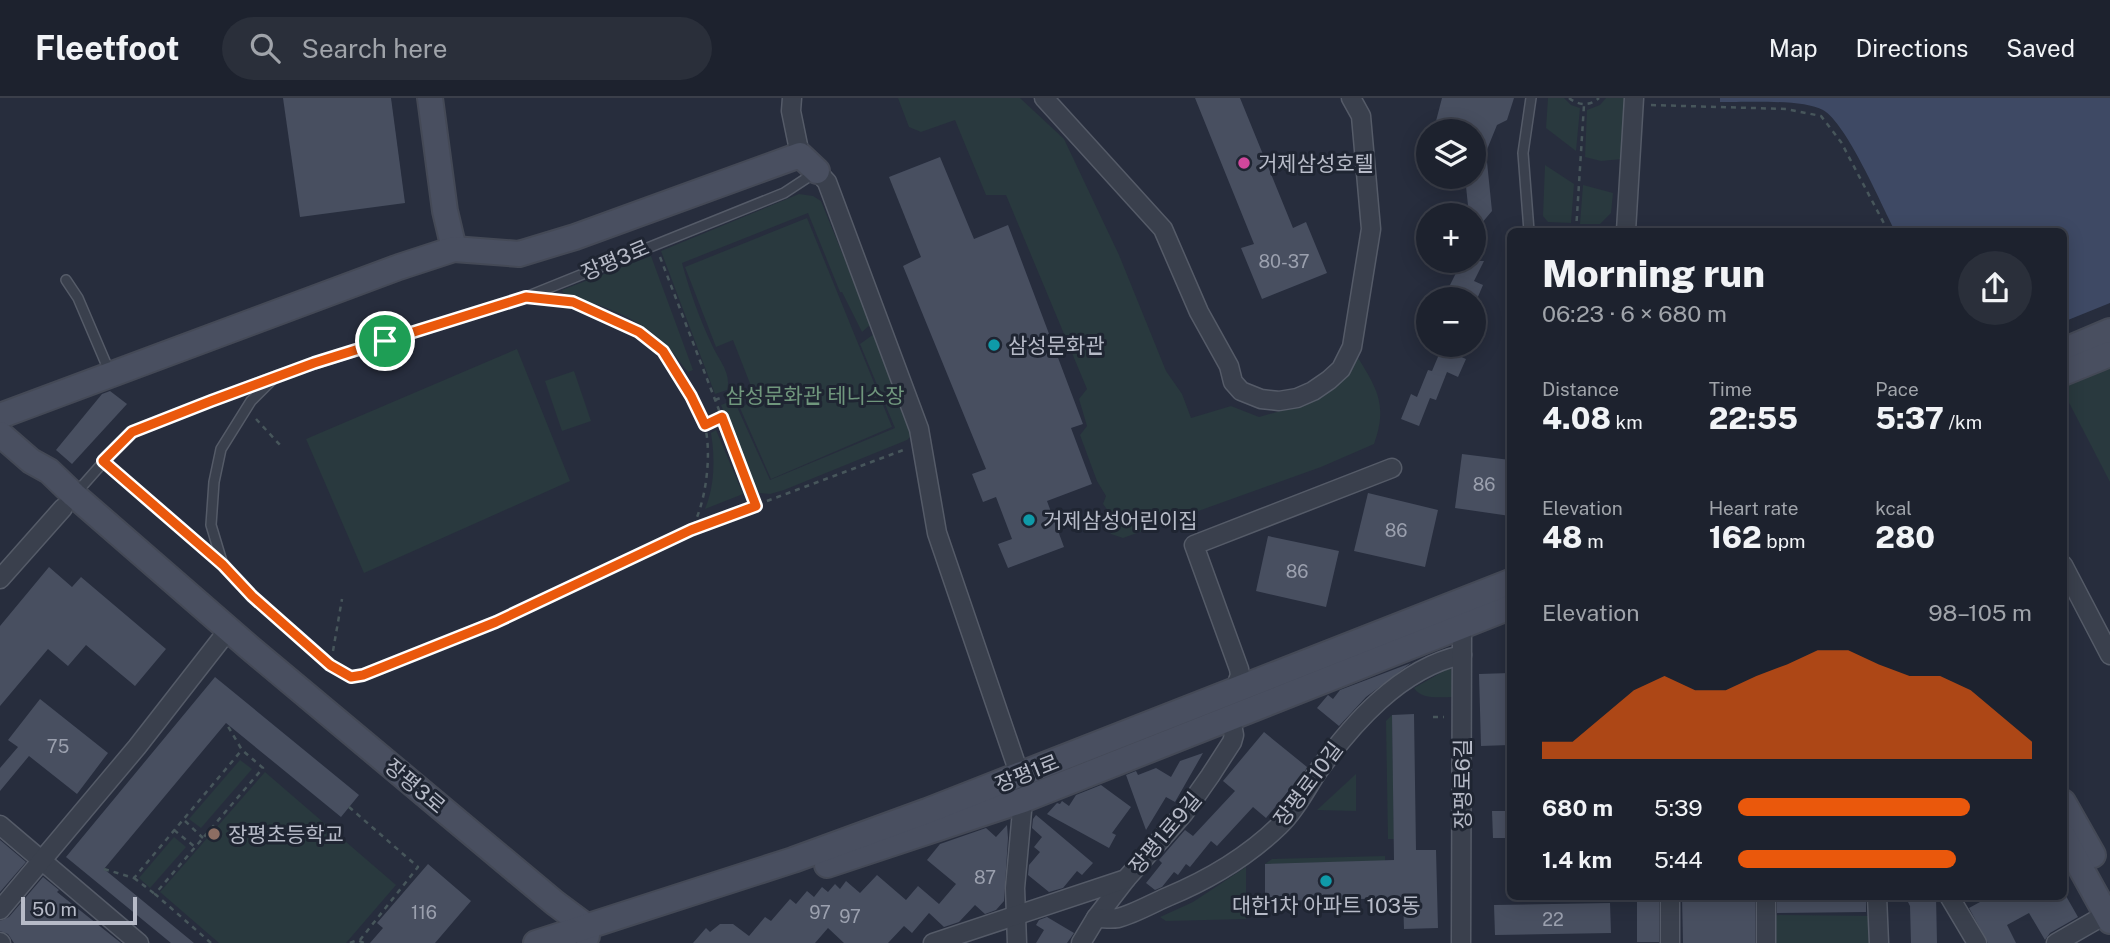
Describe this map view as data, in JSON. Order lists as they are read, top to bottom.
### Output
{
  "streets": {
    "street": [
      "장평3로",
      "장평1로",
      "장평로10길",
      "장평로6길",
      "장평1로9길"
    ]
  },
  "crossings": [
    ["장평3로", "장평1로"],
    ["장평1로", "장평로6길"],
    ["장평1로", "장평1로9길"],
    ["장평로10길", "장평로6길"]
  ],
  "parks": ["삼성문화관 테니스장"],
  "places": [
    "거제삼성호텔",
    "삼성문화관",
    "거제삼성어린이집",
    "장평초등학교",
    "대한1차 아파트 103동"
  ],
  "house_numbers": [
    "80-37",
    "86",
    "86",
    "86",
    "75",
    "87",
    "116",
    "97",
    "97",
    "22"
  ],
  "scale_bar": "50 m",
  "page": {
    "header": "Fleetfoot",
    "search": "Search here",
    "nav": ["Map", "Directions", "Saved"],
    "map_buttons": ["+", "−"],
    "heading": ["Morning run", "06:23 · 6 × 680 m"],
    "stats": [
      ["Distance", "4.08 km"],
      ["Time", "22:55"],
      ["Pace", "5:37 /km"],
      ["Elevation", "48 m"],
      ["Heart rate", "162 bpm"],
      ["kcal", "280"]
    ],
    "chart": ["Elevation", "98–105 m"],
    "list": [
      {
        "name": "680 m",
        "note": "5:39"
      },
      {
        "name": "1.4 km",
        "note": "5:44"
      }
    ],
    "scale": "50 m"
  }
}
